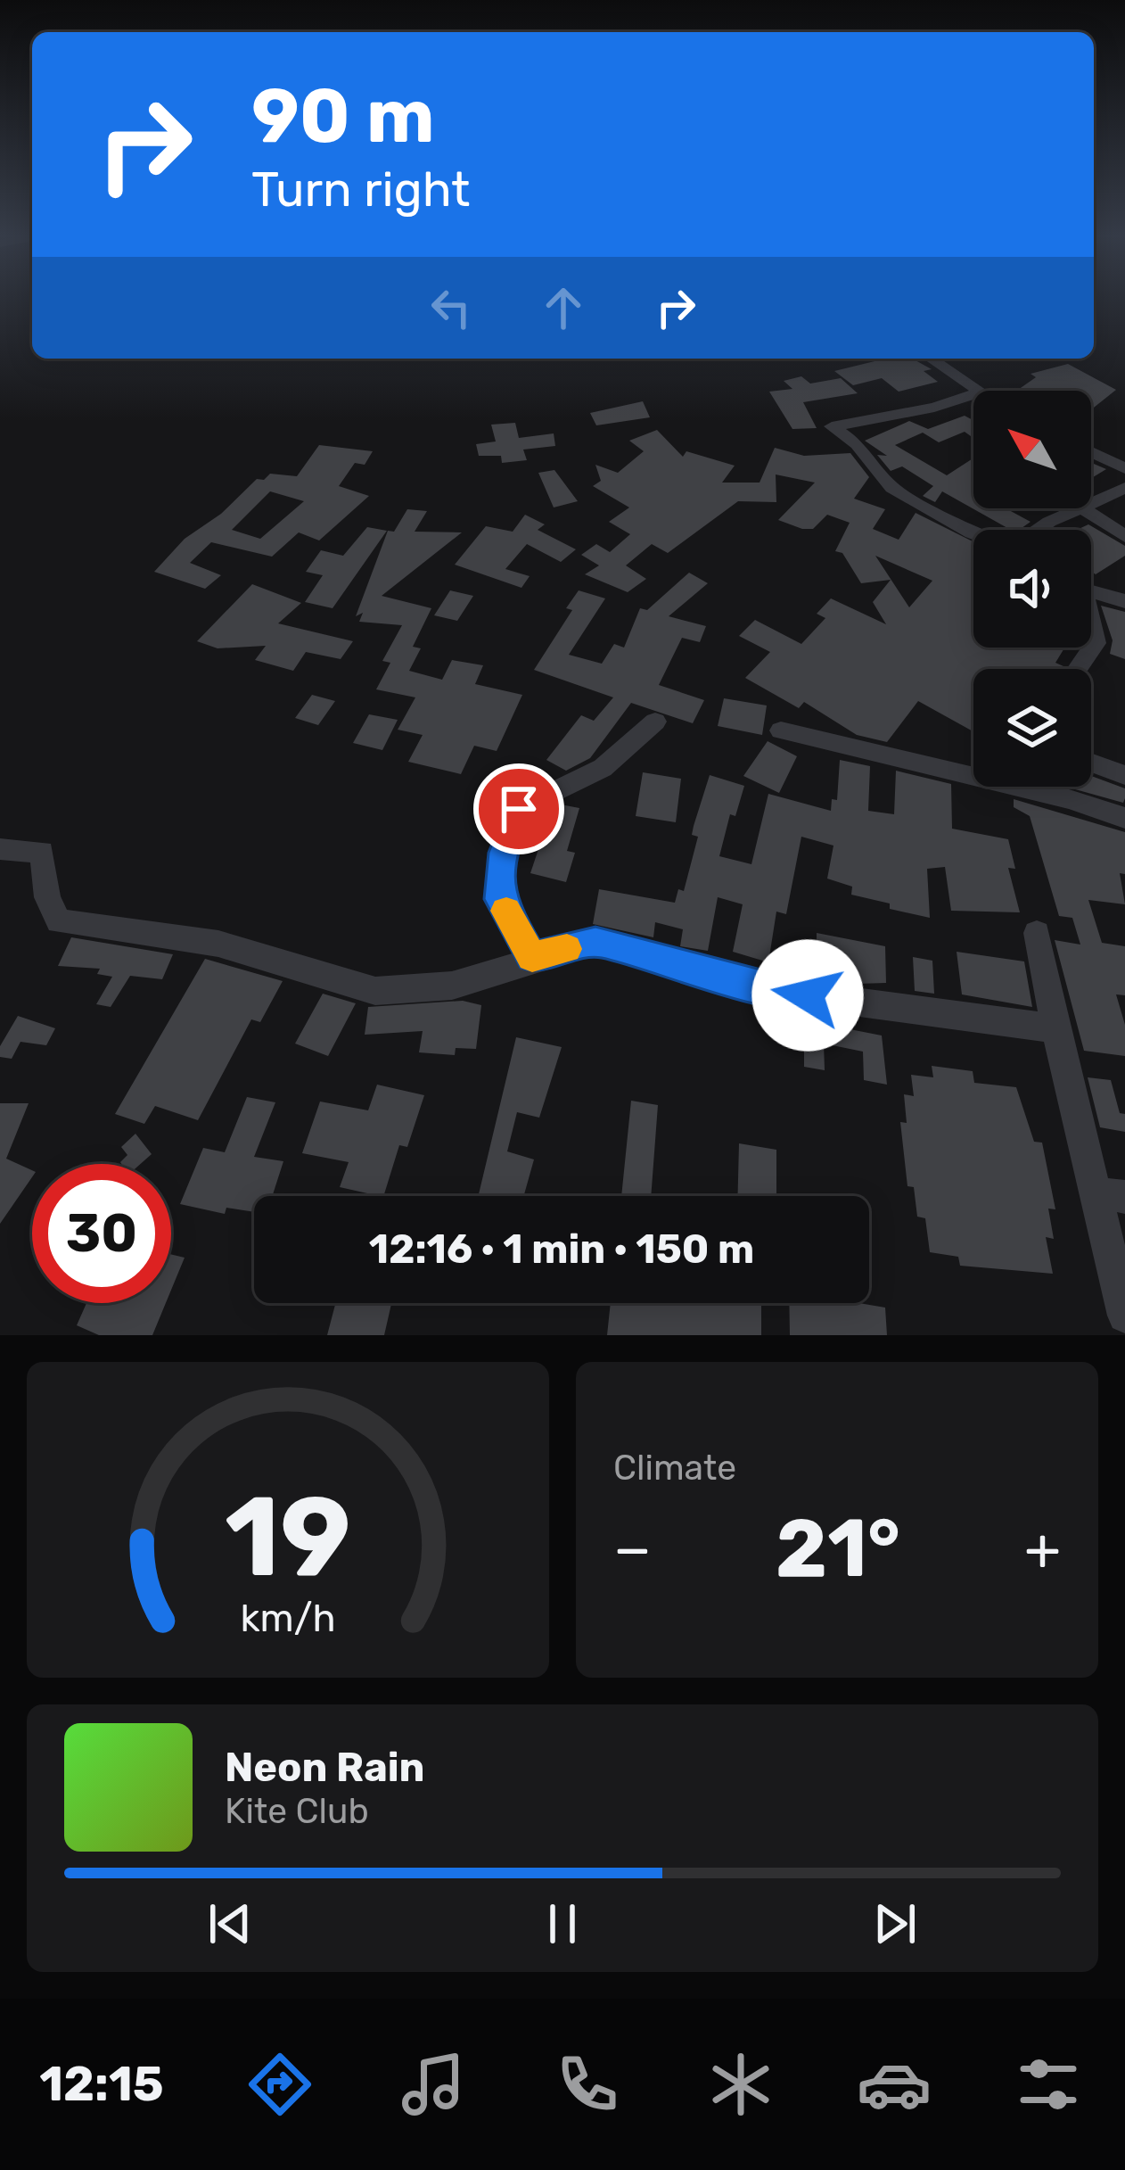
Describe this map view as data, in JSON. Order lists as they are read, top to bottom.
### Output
{
  "north": "top left",
  "page": {
    "turn": ["90 m", "Turn right"],
    "limit": "30",
    "trip": "12:16 · 1 min · 150 m",
    "tile": "Climate",
    "heat": ["−", "21°", "+"],
    "song": ["Neon Rain", "Kite Club"],
    "tabs": "12:15",
    "gauge": ["19", "km/h"]
  }
}
